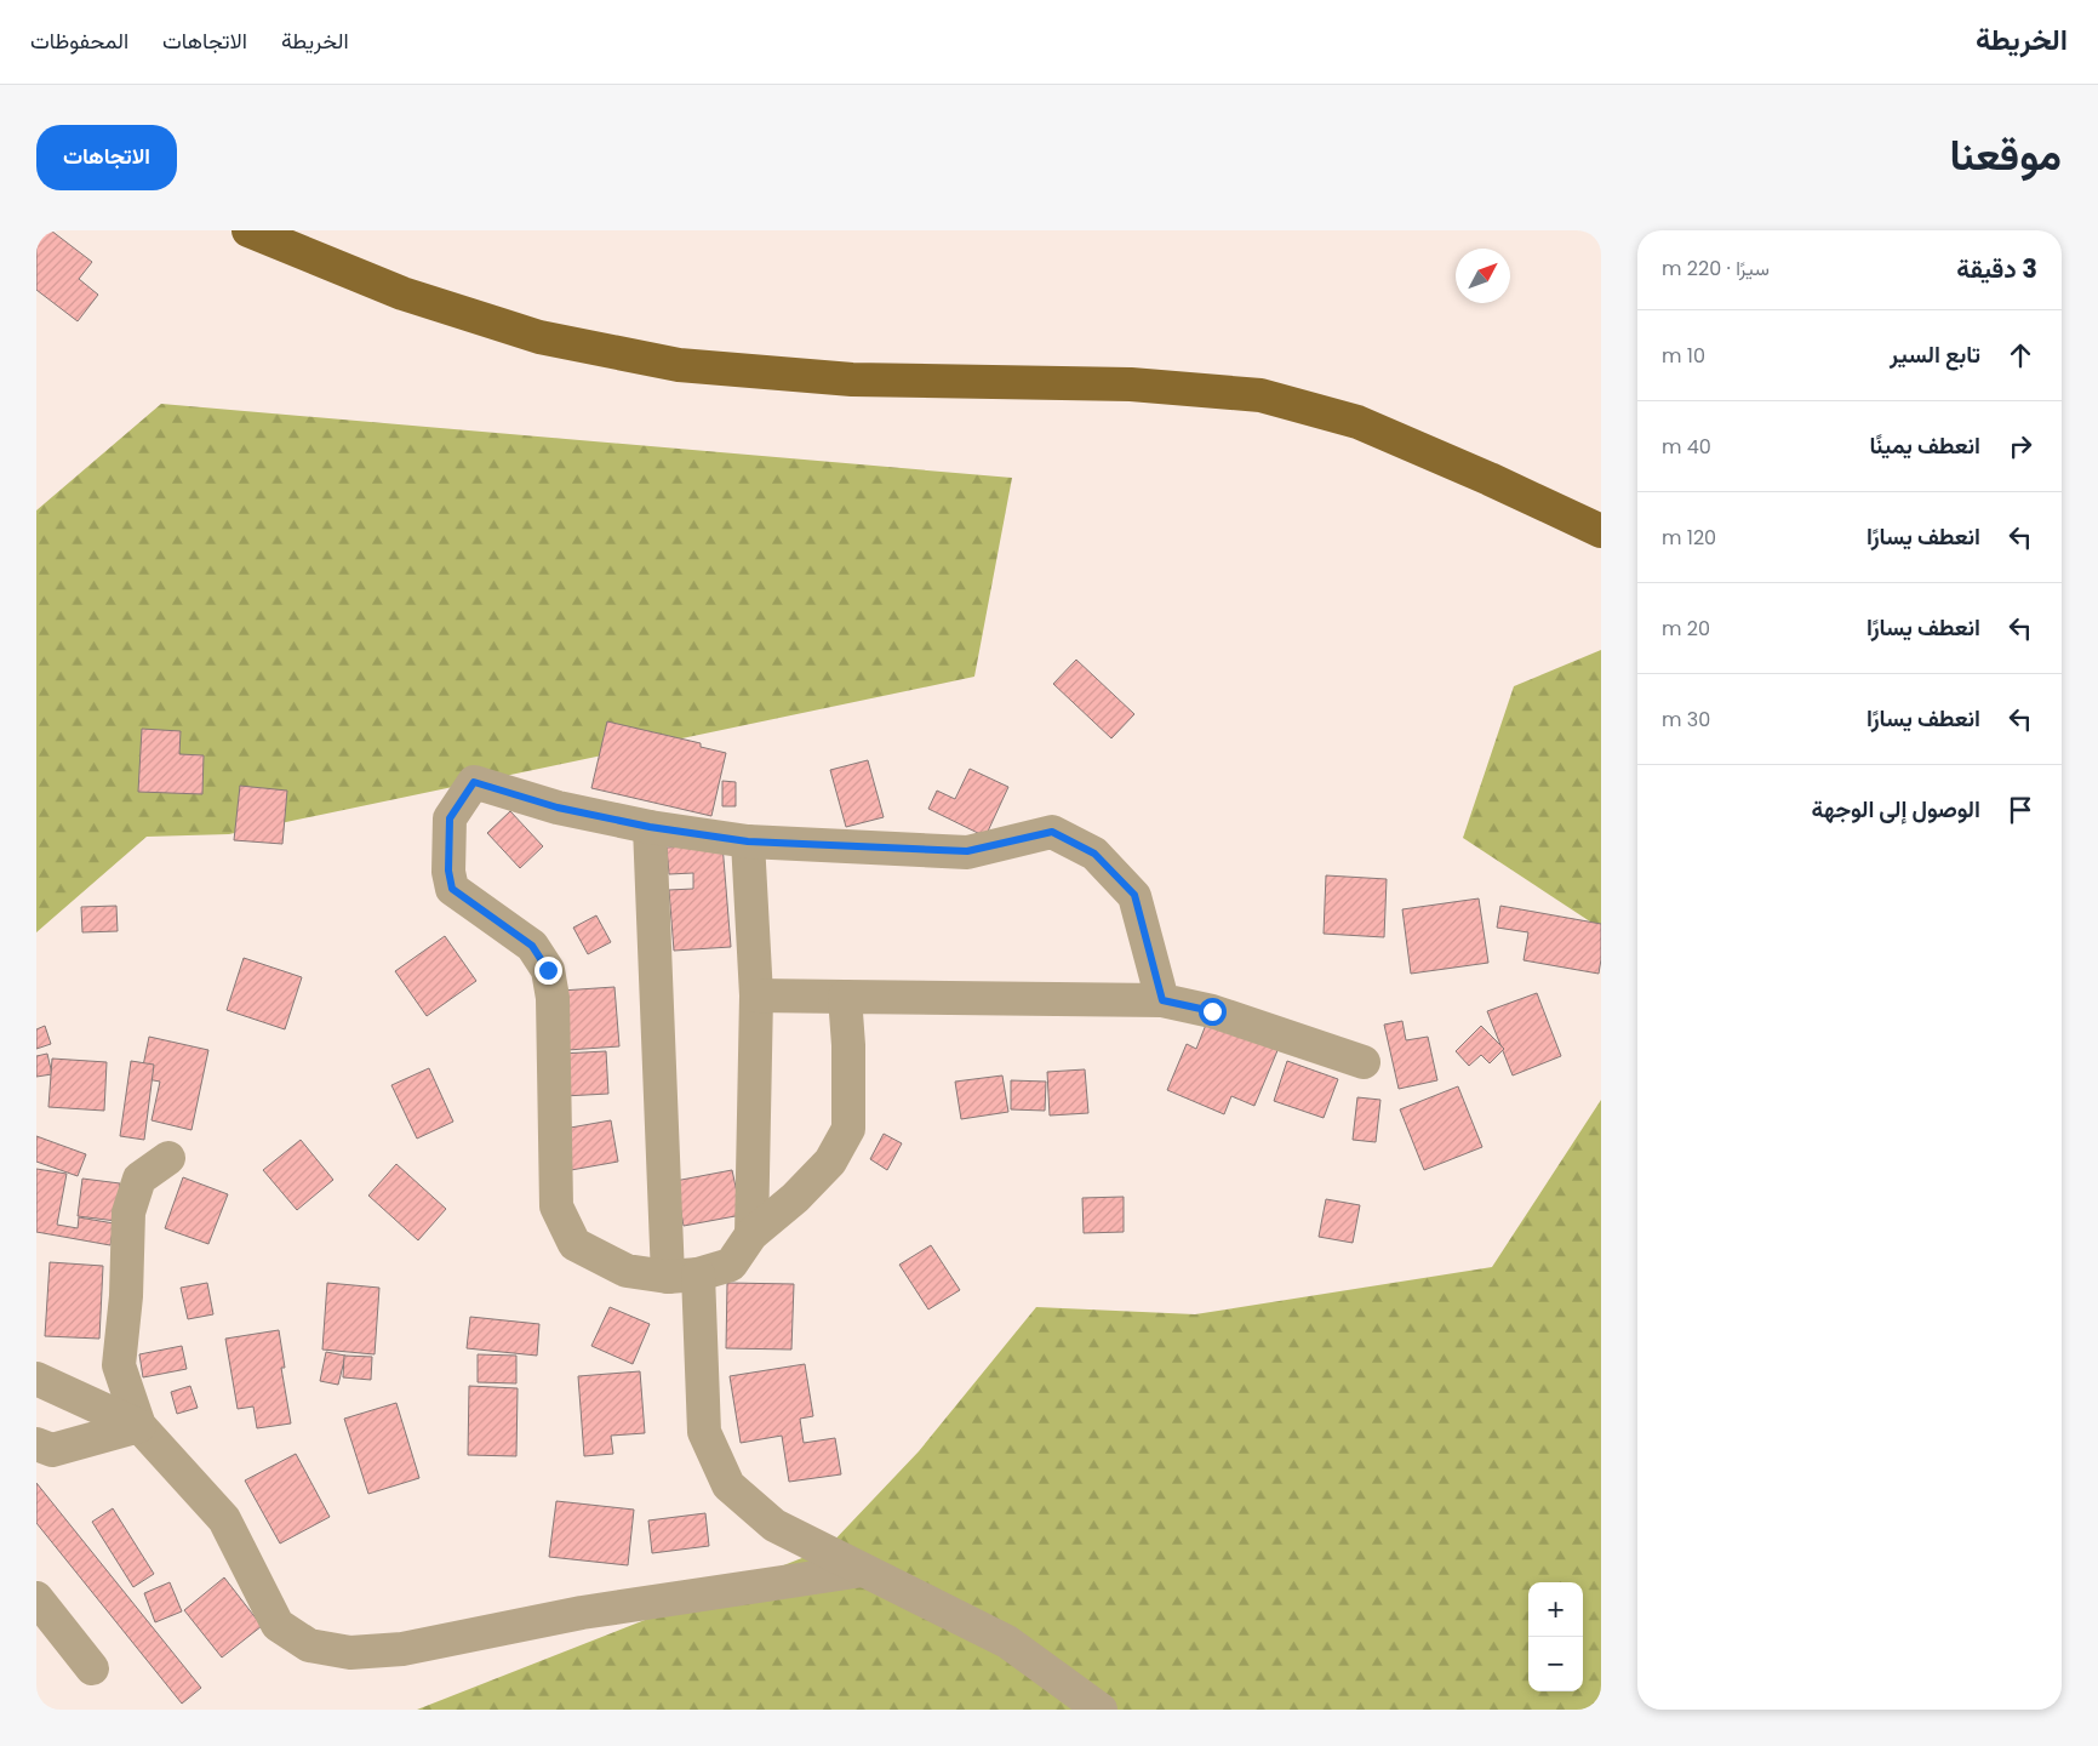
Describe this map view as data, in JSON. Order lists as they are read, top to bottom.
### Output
{
  "north": "top right",
  "page": {
    "header": "الخريطة",
    "nav": ["الخريطة", "الاتجاهات", "المحفوظات"],
    "title": "موقعنا",
    "buttons": "الاتجاهات",
    "heading": ["3 دقيقة", "سيرًا · 220 m"],
    "list": [
      ["تابع السير", "10 m"],
      ["انعطف يمينًا", "40 m"],
      ["انعطف يسارًا", "120 m"],
      ["انعطف يسارًا", "20 m"],
      ["انعطف يسارًا", "30 m"],
      "الوصول إلى الوجهة"
    ],
    "map_buttons": ["+", "−"]
  }
}
